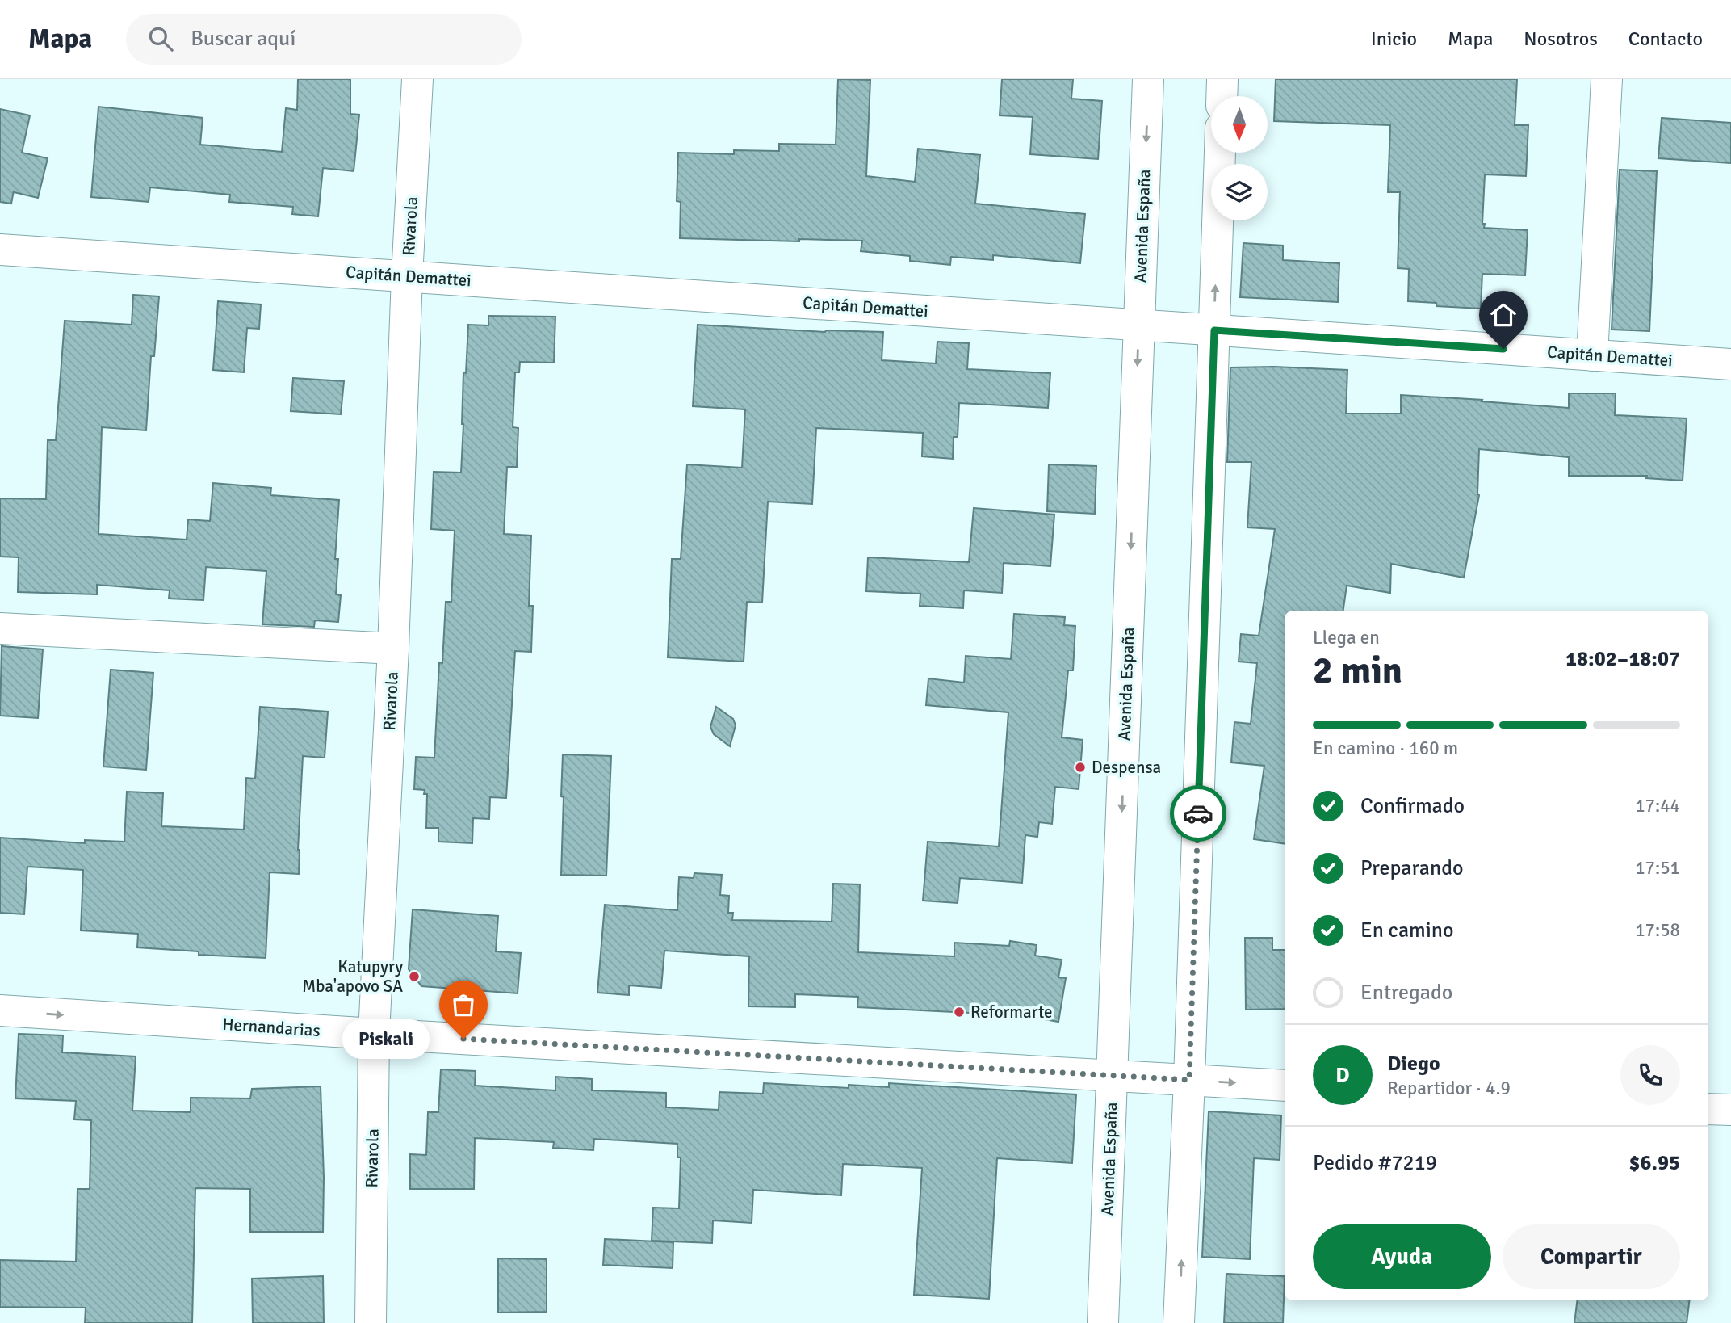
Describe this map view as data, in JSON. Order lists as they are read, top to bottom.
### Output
{
  "streets": {
    "street": [
      "Rivarola",
      "Avenida España",
      "Capitán Demattei",
      "Hernandarias"
    ]
  },
  "crossings": [
    ["Rivarola", "Capitán Demattei"],
    ["Rivarola", "Hernandarias"],
    ["Avenida España", "Capitán Demattei"],
    ["Avenida España", "Hernandarias"]
  ],
  "one_way": ["Hernandarias"],
  "places": [
    "Despensa",
    "Katupyry Mba'apovo SA",
    "Reformarte",
    "Piskali"
  ],
  "north": "bottom",
  "page": {
    "header": "Mapa",
    "search": "Buscar aquí",
    "nav": [
      "Inicio",
      "Mapa",
      "Nosotros",
      "Contacto"
    ],
    "heading": ["2 min", "Llega en", "18:02–18:07"],
    "panel": [
      "Diego",
      "Repartidor · 4.9",
      "Pedido #7219",
      "$6.95"
    ],
    "bar": "En camino · 160 m",
    "list": [
      ["Confirmado", "17:44"],
      ["Preparando", "17:51"],
      ["En camino", "17:58"],
      "Entregado"
    ],
    "bubble": "Piskali",
    "round": "D",
    "buttons": ["Ayuda", "Compartir"]
  }
}
